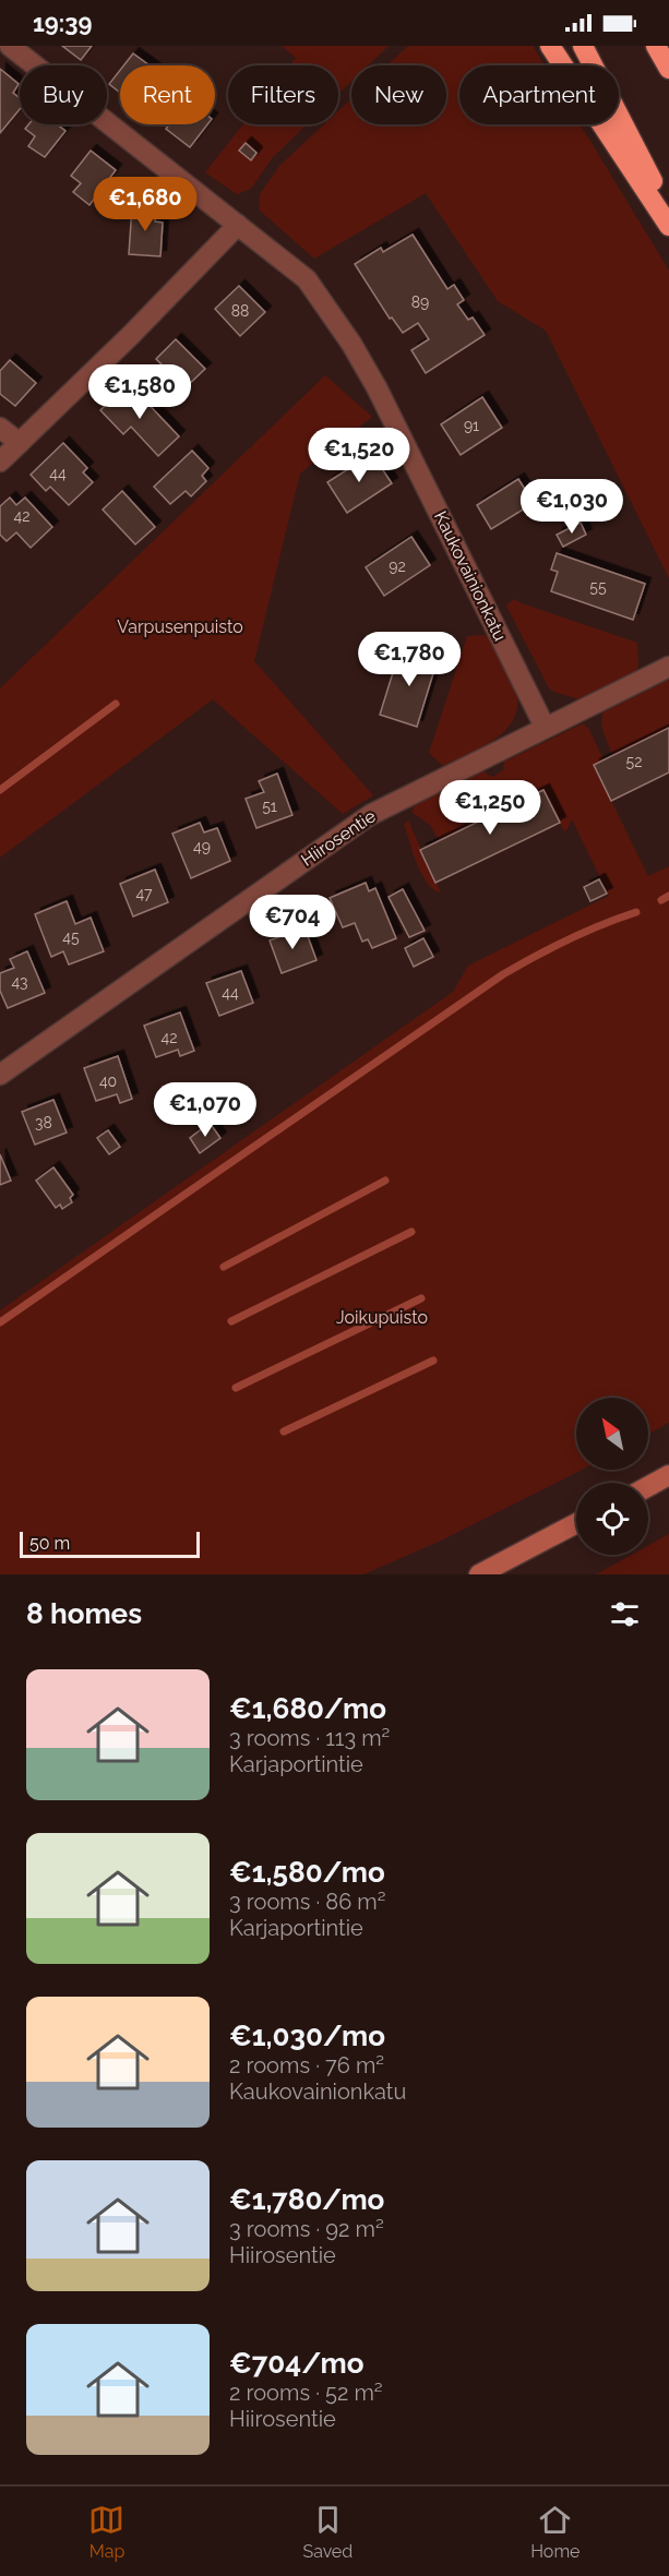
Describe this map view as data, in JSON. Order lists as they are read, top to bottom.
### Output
{
  "streets": {
    "street": ["Kaukovainionkatu", "Hiirosentie"]
  },
  "crossings": [
    ["Kaukovainionkatu", "Hiirosentie"]
  ],
  "parks": ["Varpusenpuisto", "Joikupuisto"],
  "house_numbers": [
    "89",
    "88",
    "91",
    "44",
    "42",
    "92",
    "55",
    "52",
    "51",
    "49",
    "47",
    "45",
    "43",
    "44",
    "42",
    "40",
    "38"
  ],
  "scale_bar": "50 m",
  "north": "top left",
  "page": {
    "status": "19:39",
    "chip": [
      "Buy",
      "Rent",
      "Filters",
      "New",
      "Apartment"
    ],
    "price": [
      "€1,680",
      "€1,580",
      "€1,520",
      "€1,030",
      "€1,780",
      "€1,250",
      "€704",
      "€1,070"
    ],
    "scale": "50 m",
    "heading": "8 homes",
    "list": [
      {
        "name": "€1,680/mo",
        "note": "3 rooms · 113 m² · Karjaportintie"
      },
      {
        "name": "€1,580/mo",
        "note": "3 rooms · 86 m² · Karjaportintie"
      },
      {
        "name": "€1,030/mo",
        "note": "2 rooms · 76 m² · Kaukovainionkatu"
      },
      {
        "name": "€1,780/mo",
        "note": "3 rooms · 92 m² · Hiirosentie"
      },
      {
        "name": "€704/mo",
        "note": "2 rooms · 52 m² · Hiirosentie"
      }
    ],
    "tabs": ["Map", "Saved", "Home"]
  }
}
